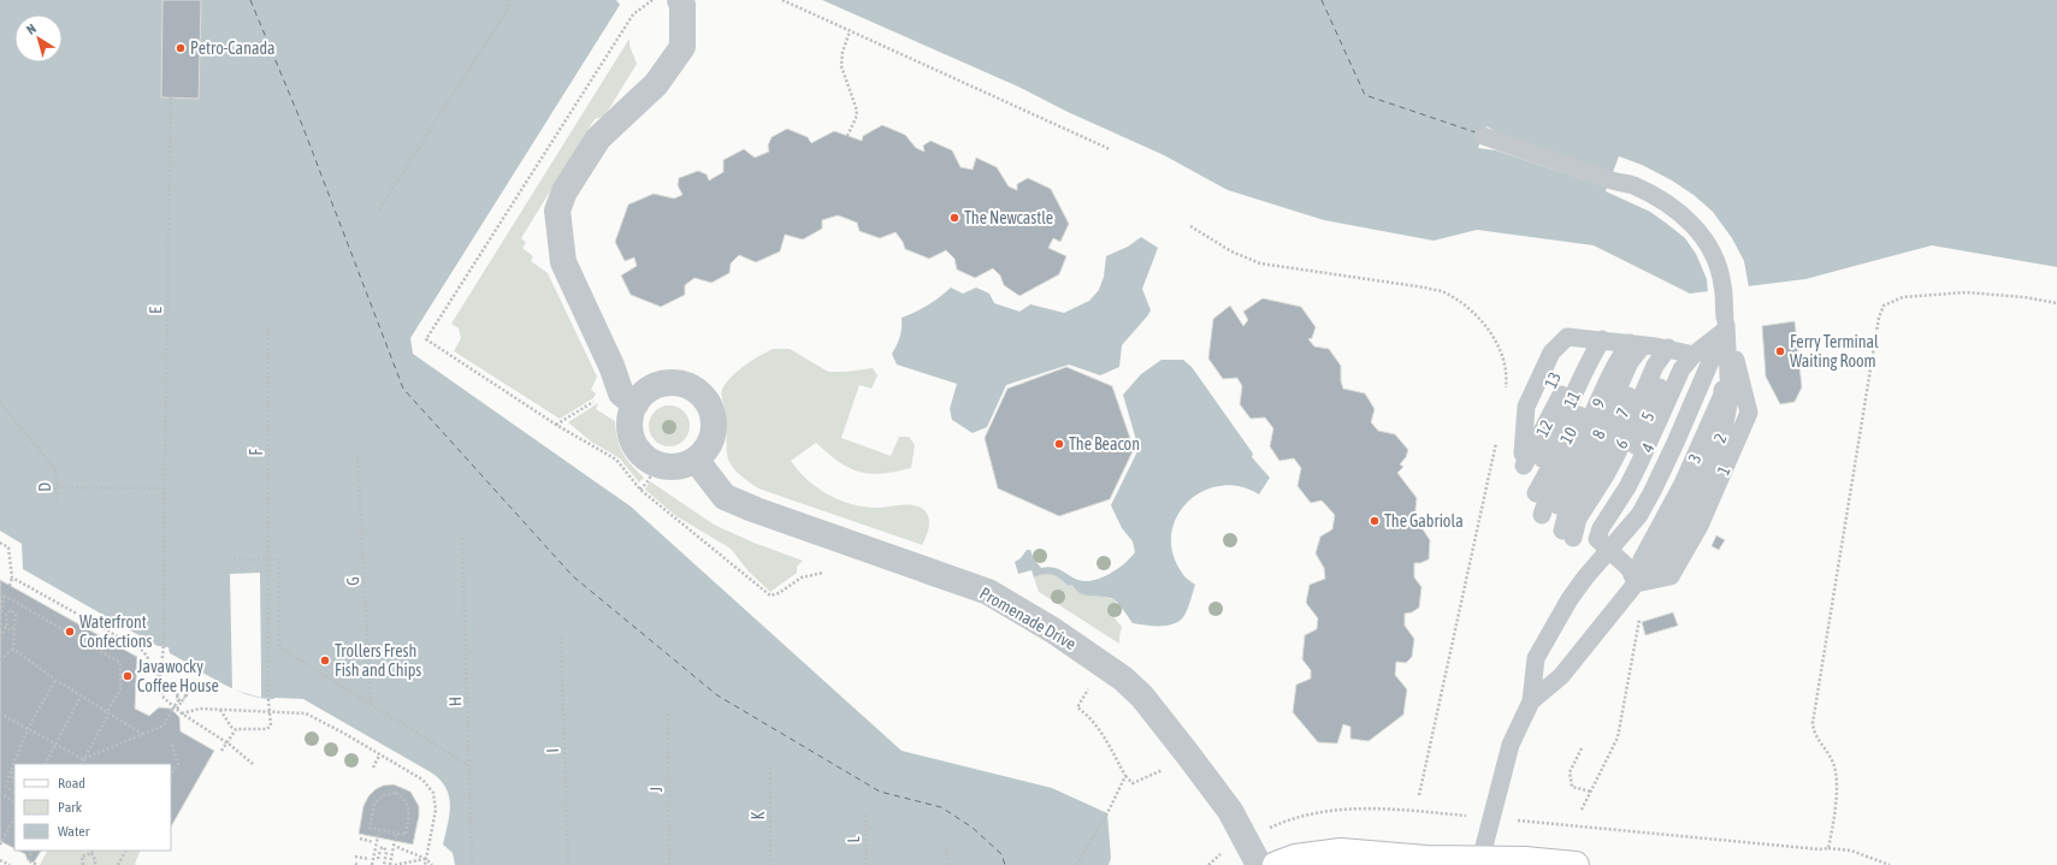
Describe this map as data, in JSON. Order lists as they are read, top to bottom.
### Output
{
  "streets": {
    "street": ["Promenade Drive"],
    "lane": [
      "12",
      "8",
      "10",
      "6",
      "4",
      "3",
      "1"
    ],
    "path": [
      "E",
      "F",
      "D",
      "G",
      "H",
      "I",
      "J",
      "K",
      "L"
    ]
  },
  "crossings": [
    ["12", "8"],
    ["12", "10"],
    ["12", "6"],
    ["12", "4"],
    ["8", "10"],
    ["8", "6"],
    ["8", "4"],
    ["10", "6"],
    ["10", "4"],
    ["6", "4"],
    ["3", "1"]
  ],
  "places": [
    "Petro-Canada",
    "The Newcastle",
    "Ferry Terminal Waiting Room",
    "The Beacon",
    "The Gabriola",
    "Waterfront Confections",
    "Trollers Fresh Fish and Chips",
    "Javawocky Coffee House"
  ],
  "legend": ["Road", "Park", "Water"],
  "north": "top left"
}
